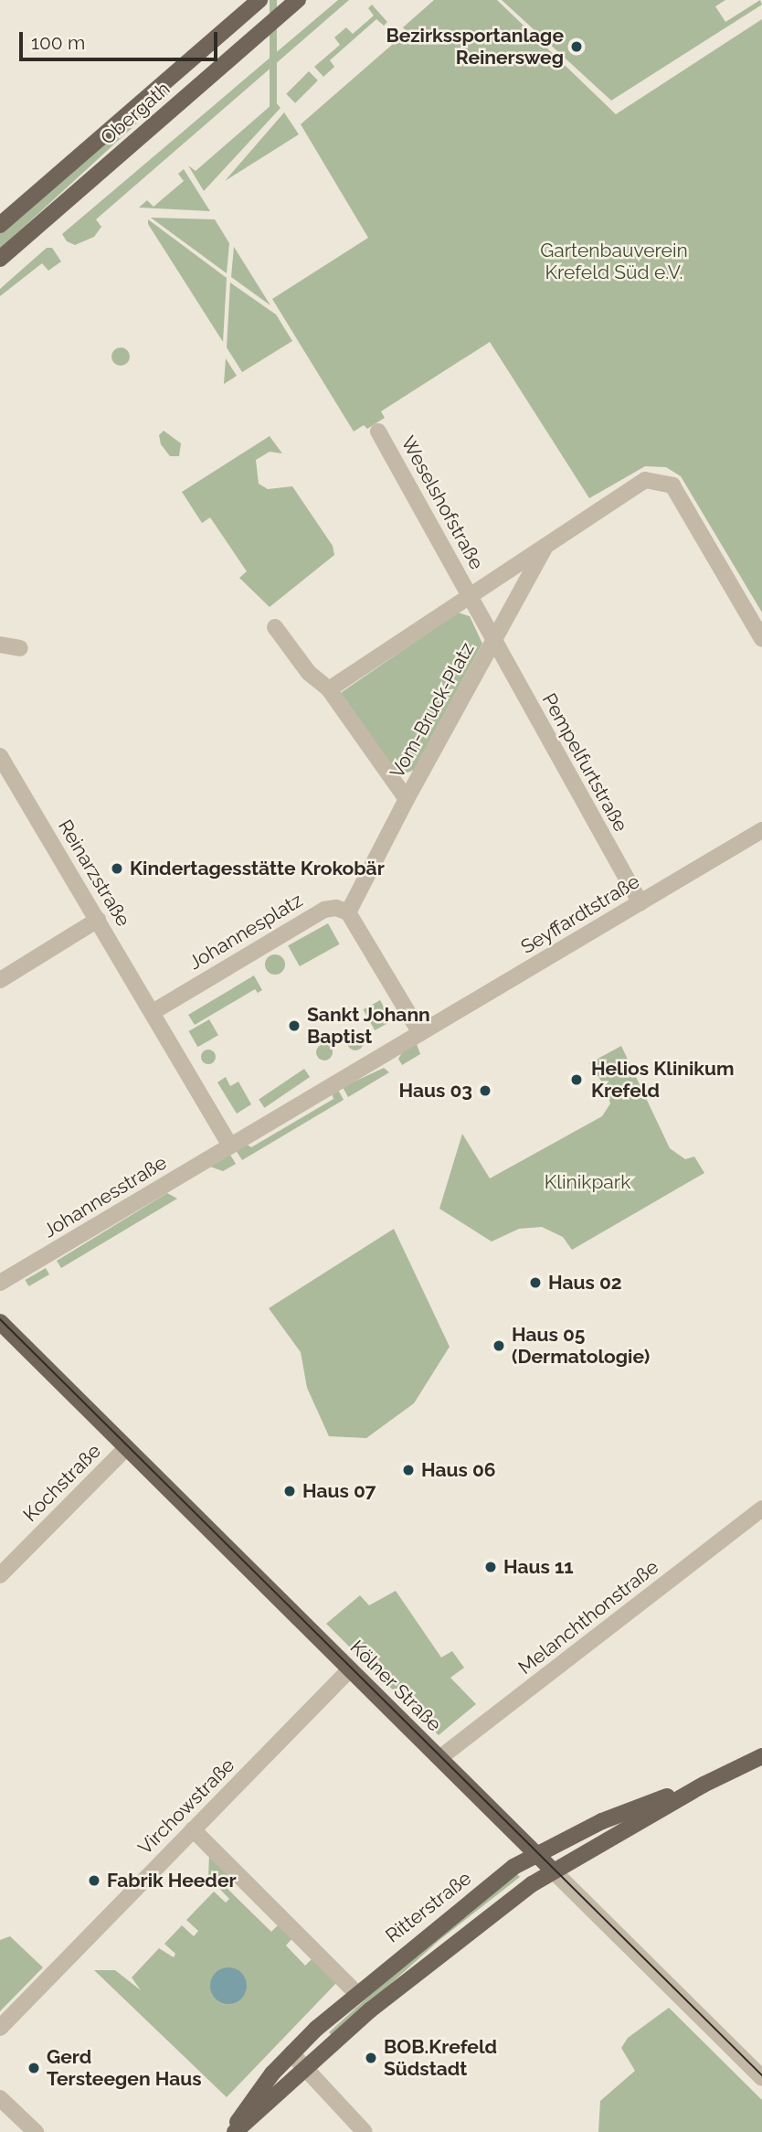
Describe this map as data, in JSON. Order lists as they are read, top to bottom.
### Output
{
  "streets": {
    "main road": ["Obergath", "Kölner Straße", "Ritterstraße"],
    "street": [
      "Weselshofstraße",
      "Vom-Bruck-Platz",
      "Pempelfurtstraße",
      "Reinarzstraße",
      "Seyffardtstraße",
      "Johannesplatz",
      "Johannesstraße",
      "Kochstraße",
      "Melanchthonstraße",
      "Virchowstraße"
    ]
  },
  "crossings": [
    ["Weselshofstraße", "Vom-Bruck-Platz"],
    ["Vom-Bruck-Platz", "Pempelfurtstraße"],
    ["Vom-Bruck-Platz", "Johannesplatz"],
    ["Pempelfurtstraße", "Seyffardtstraße"],
    ["Reinarzstraße", "Johannesplatz"],
    ["Kochstraße", "Kölner Straße"],
    ["Melanchthonstraße", "Kölner Straße"],
    ["Kölner Straße", "Virchowstraße"],
    ["Kölner Straße", "Ritterstraße"]
  ],
  "parks": ["Gartenbauverein Krefeld Süd e.V.", "Klinikpark"],
  "places": [
    "Bezirkssportanlage Reinersweg",
    "Kindertagesstätte Krokobär",
    "Sankt Johann Baptist",
    "Helios Klinikum Krefeld",
    "Haus 03",
    "Haus 02",
    "Haus 05 (Dermatologie)",
    "Haus 06",
    "Haus 07",
    "Haus 11",
    "Fabrik Heeder",
    "BOB.Krefeld Südstadt",
    "Gerd Tersteegen Haus"
  ],
  "scale_bar": "100 m"
}
